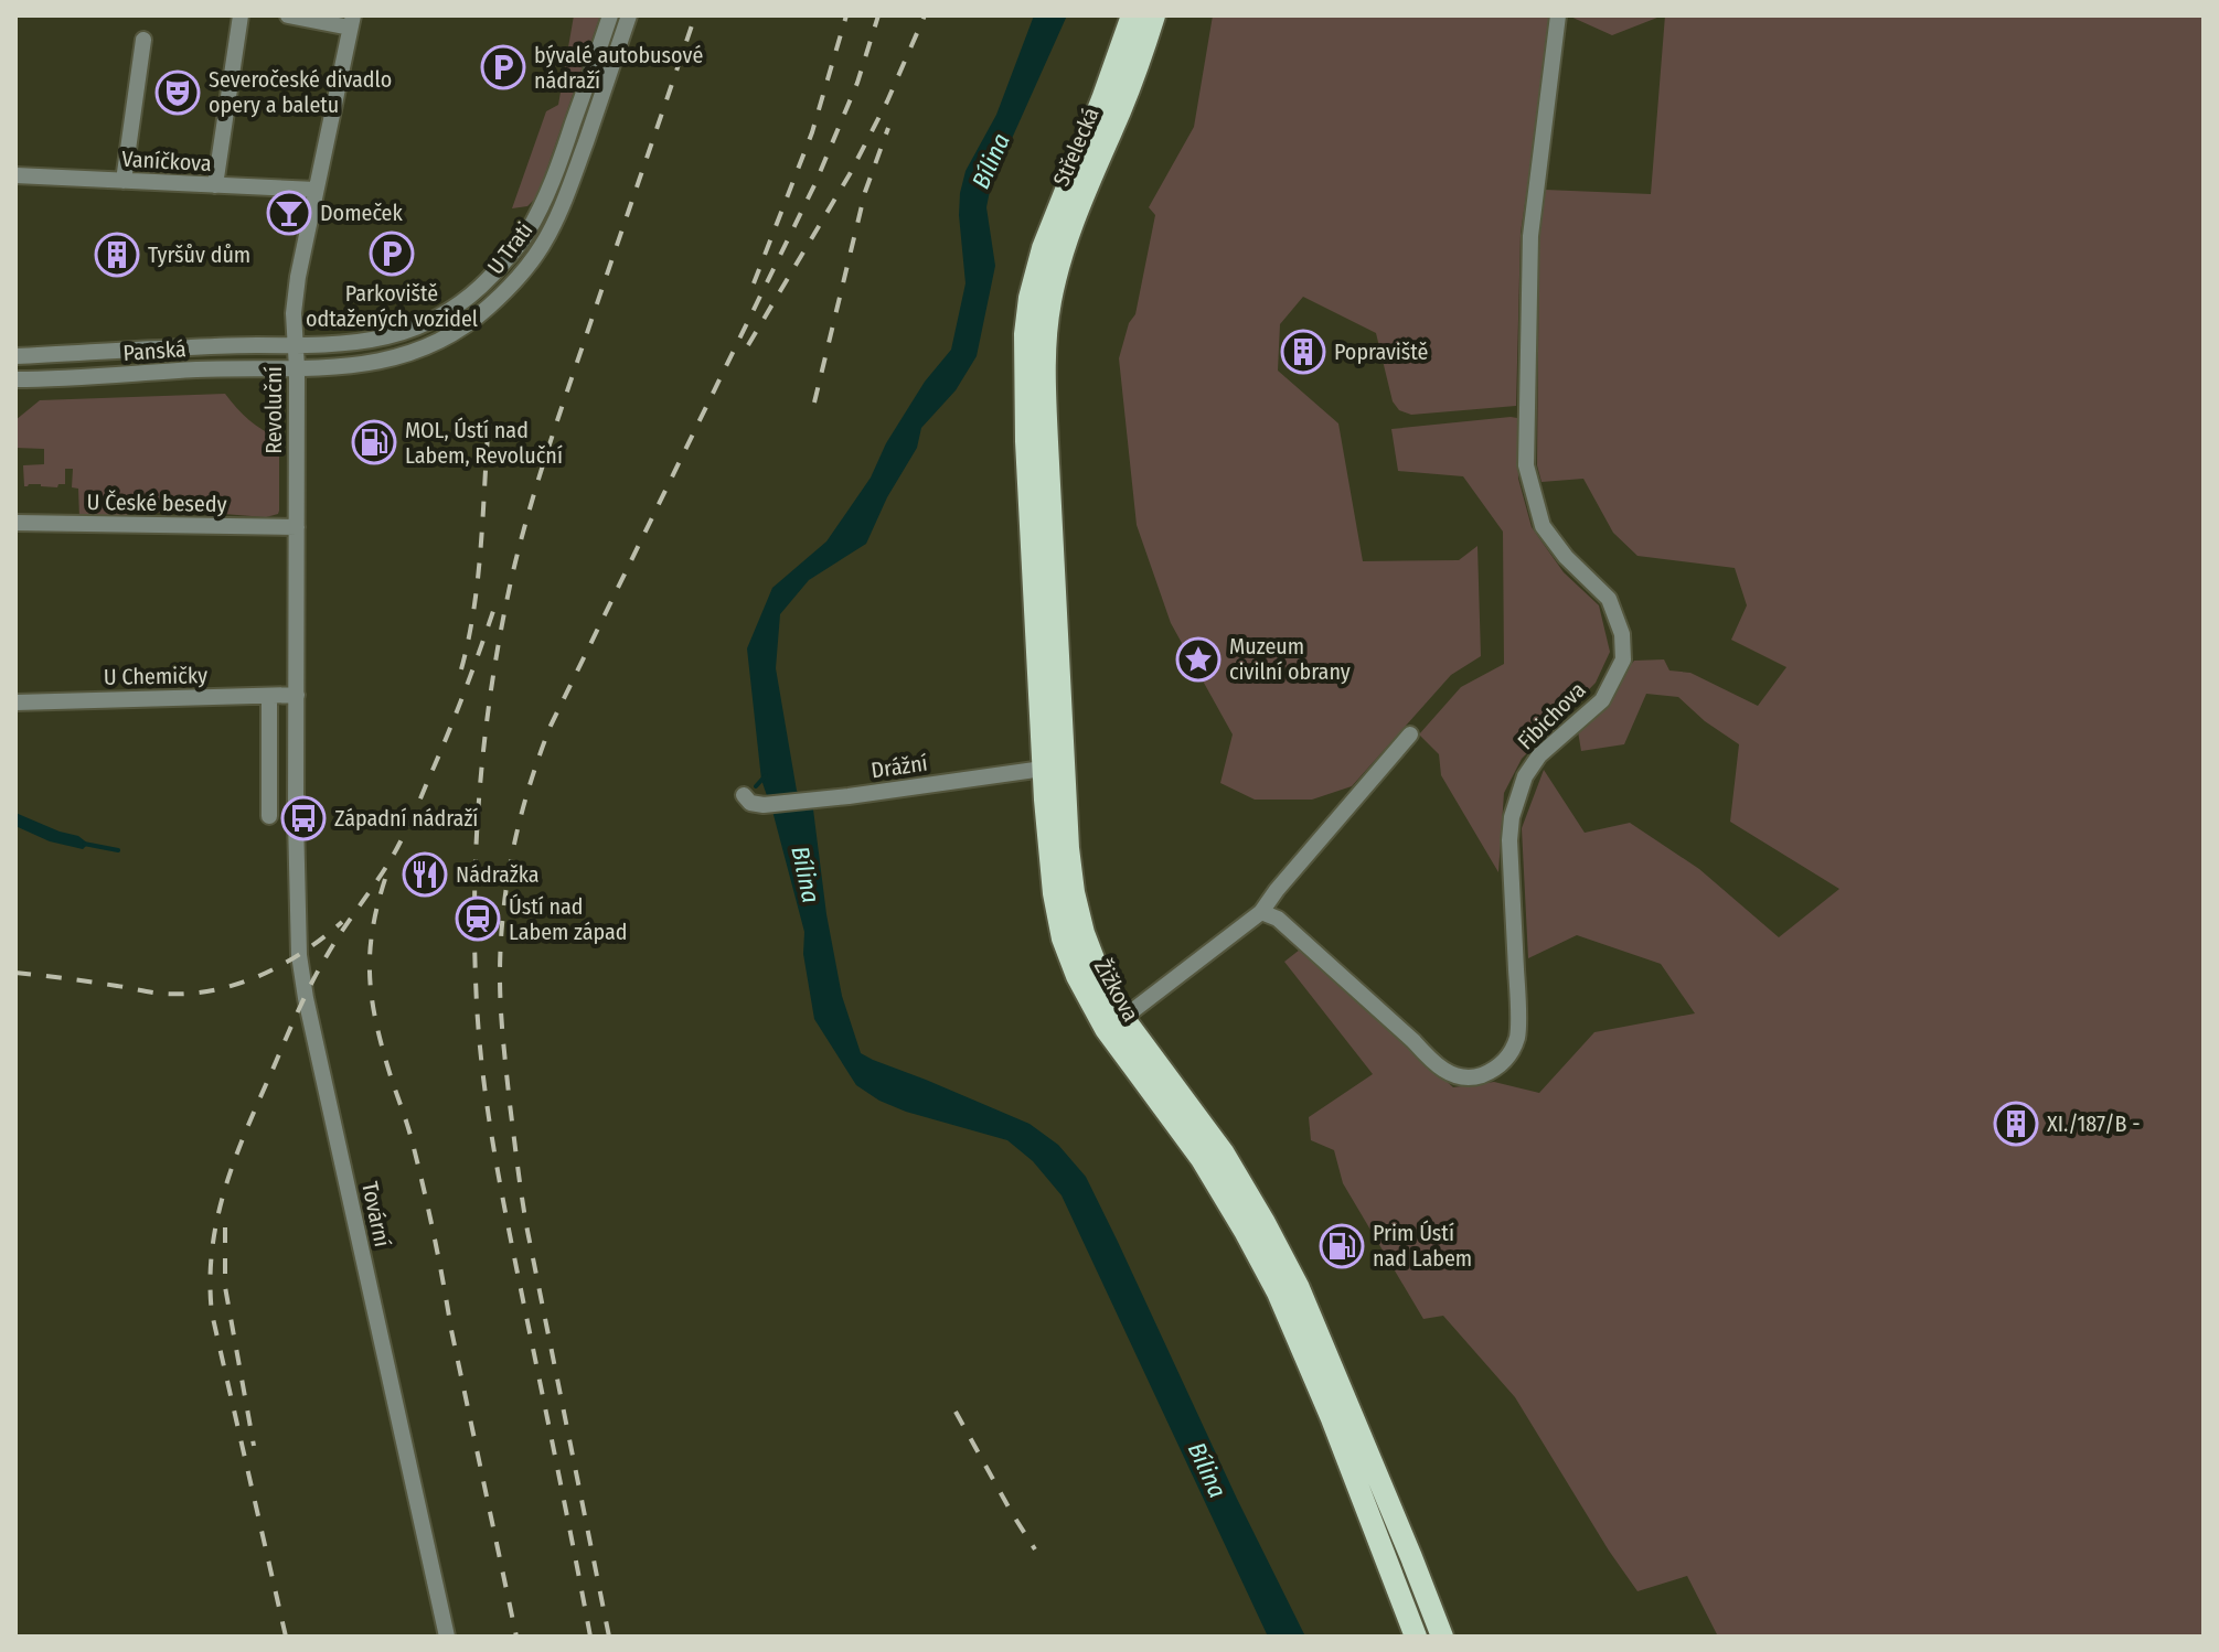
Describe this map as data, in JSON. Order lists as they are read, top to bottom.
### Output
{
  "streets": {
    "main road": ["Střelecká", "Žižkova"],
    "street": [
      "Vaníčkova",
      "U Trati",
      "Panská",
      "Revoluční",
      "U České besedy",
      "U Chemičky",
      "Fibichova",
      "Drážní",
      "Tovární"
    ]
  },
  "crossings": [
    ["Střelecká", "Žižkova"],
    ["Vaníčkova", "Revoluční"],
    ["U Trati", "Panská"],
    ["U Trati", "Revoluční"],
    ["Panská", "Revoluční"],
    ["Revoluční", "U České besedy"],
    ["Revoluční", "U Chemičky"],
    ["Revoluční", "Tovární"],
    ["Drážní", "Žižkova"]
  ],
  "water": ["Bílina"],
  "places": {
    "parking": ["bývalé autobusové nádraží", "Parkoviště odtažených vozidel"],
    "theatre": ["Severočeské divadlo opery a baletu"],
    "bar": ["Domeček"],
    "building": ["Tyršův dům", "Popraviště", "XI./187/B -"],
    "fuel station": ["MOL, Ústí nad Labem, Revoluční", "Prim Ústí nad Labem"],
    "place": ["Muzeum civilní obrany"],
    "bus stop": ["Západní nádraží"],
    "restaurant": ["Nádražka"],
    "station": ["Ústí nad Labem západ"]
  }
}
